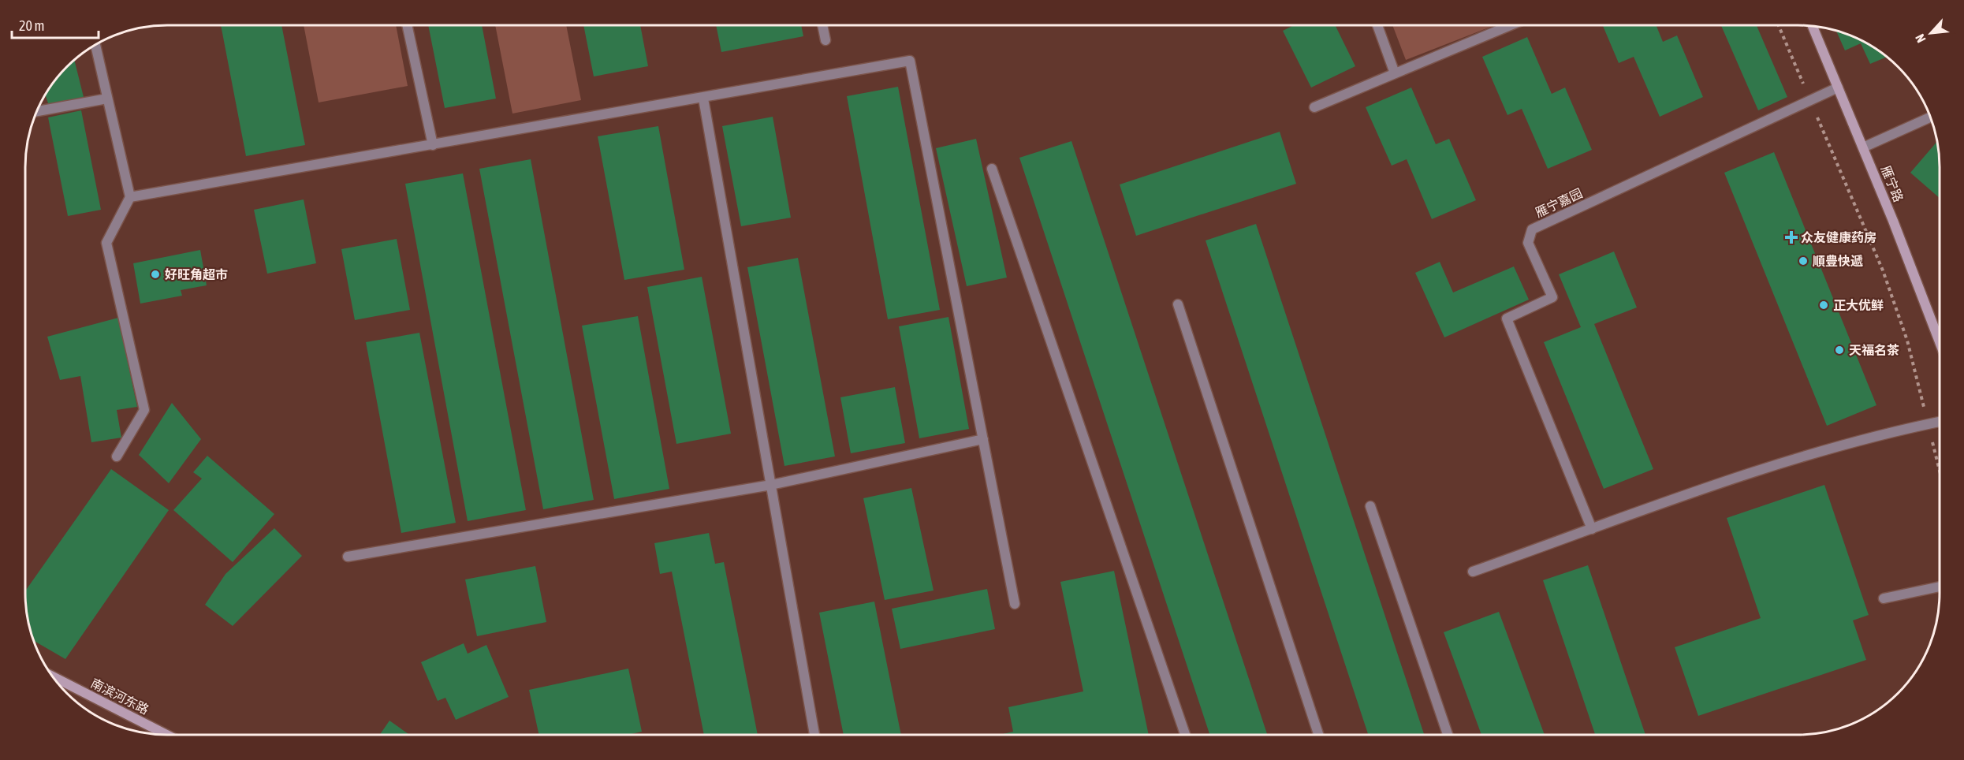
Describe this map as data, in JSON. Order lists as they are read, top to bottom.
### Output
{
  "streets": {
    "main road": ["雁宁路", "南滨河东路"],
    "street": ["雁宁嘉园"]
  },
  "crossings": [
    ["雁宁路", "雁宁嘉园"]
  ],
  "places": {
    "health": ["众友健康药房"],
    "other": [
      "順豊快遞",
      "好旺角超市",
      "正大优鲜",
      "天福名茶"
    ]
  },
  "scale_bar": "20 m",
  "north": "bottom left"
}
